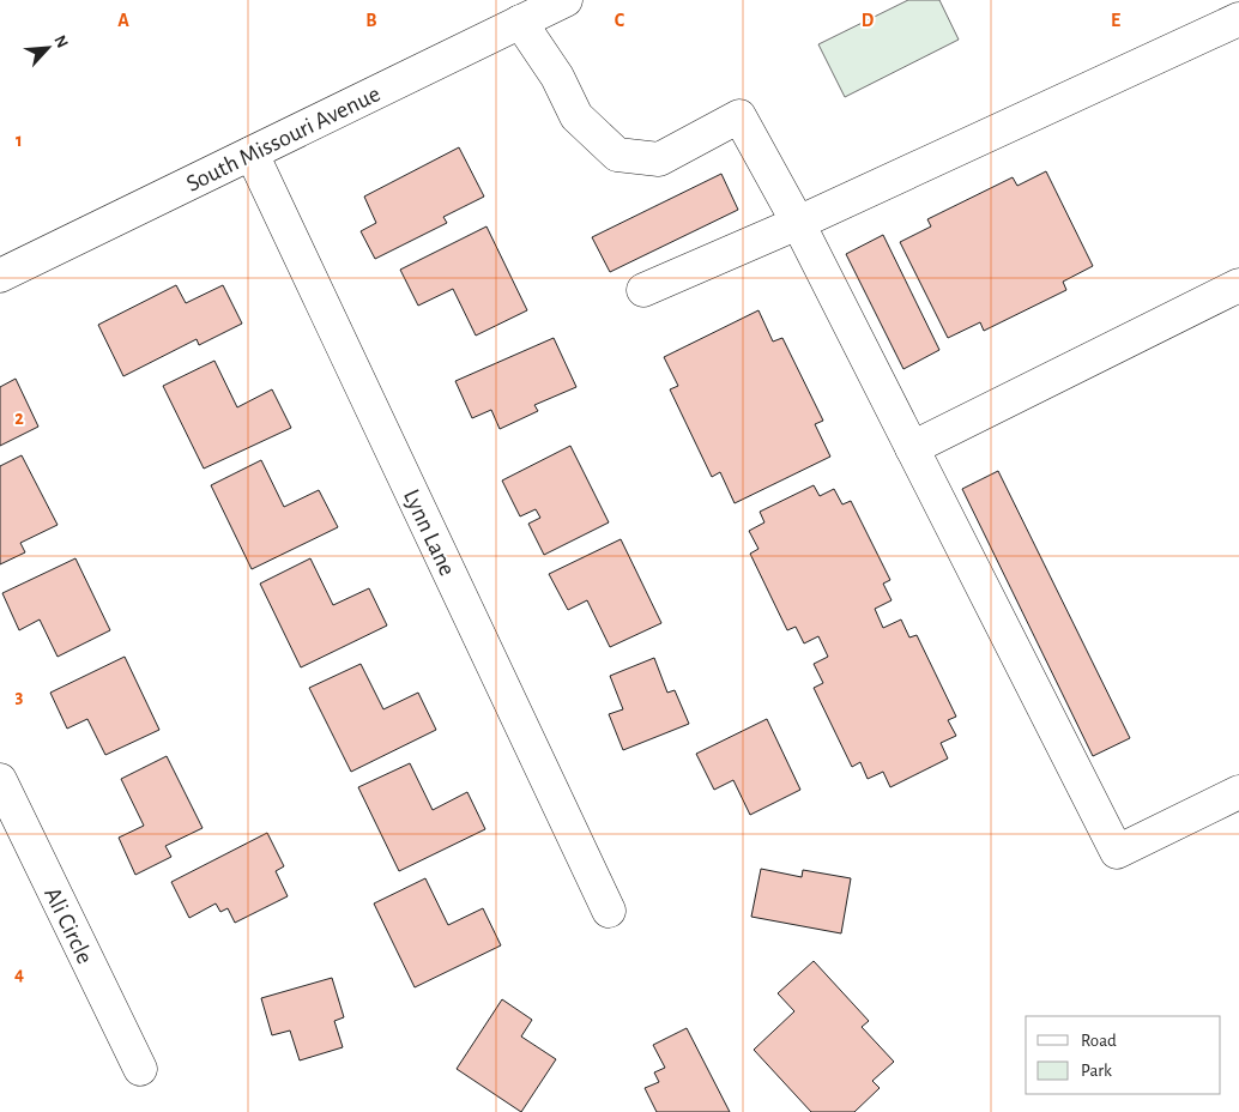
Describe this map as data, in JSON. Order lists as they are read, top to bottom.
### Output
{
  "streets": {
    "street": ["South Missouri Avenue", "Lynn Lane", "Ali Circle"]
  },
  "crossings": [
    ["South Missouri Avenue", "Lynn Lane"]
  ],
  "legend": ["Road", "Park"],
  "north": "top right",
  "grid": {
    "columns": [
      "A",
      "B",
      "C",
      "D",
      "E"
    ],
    "rows": [
      "1",
      "2",
      "3",
      "4"
    ]
  }
}
